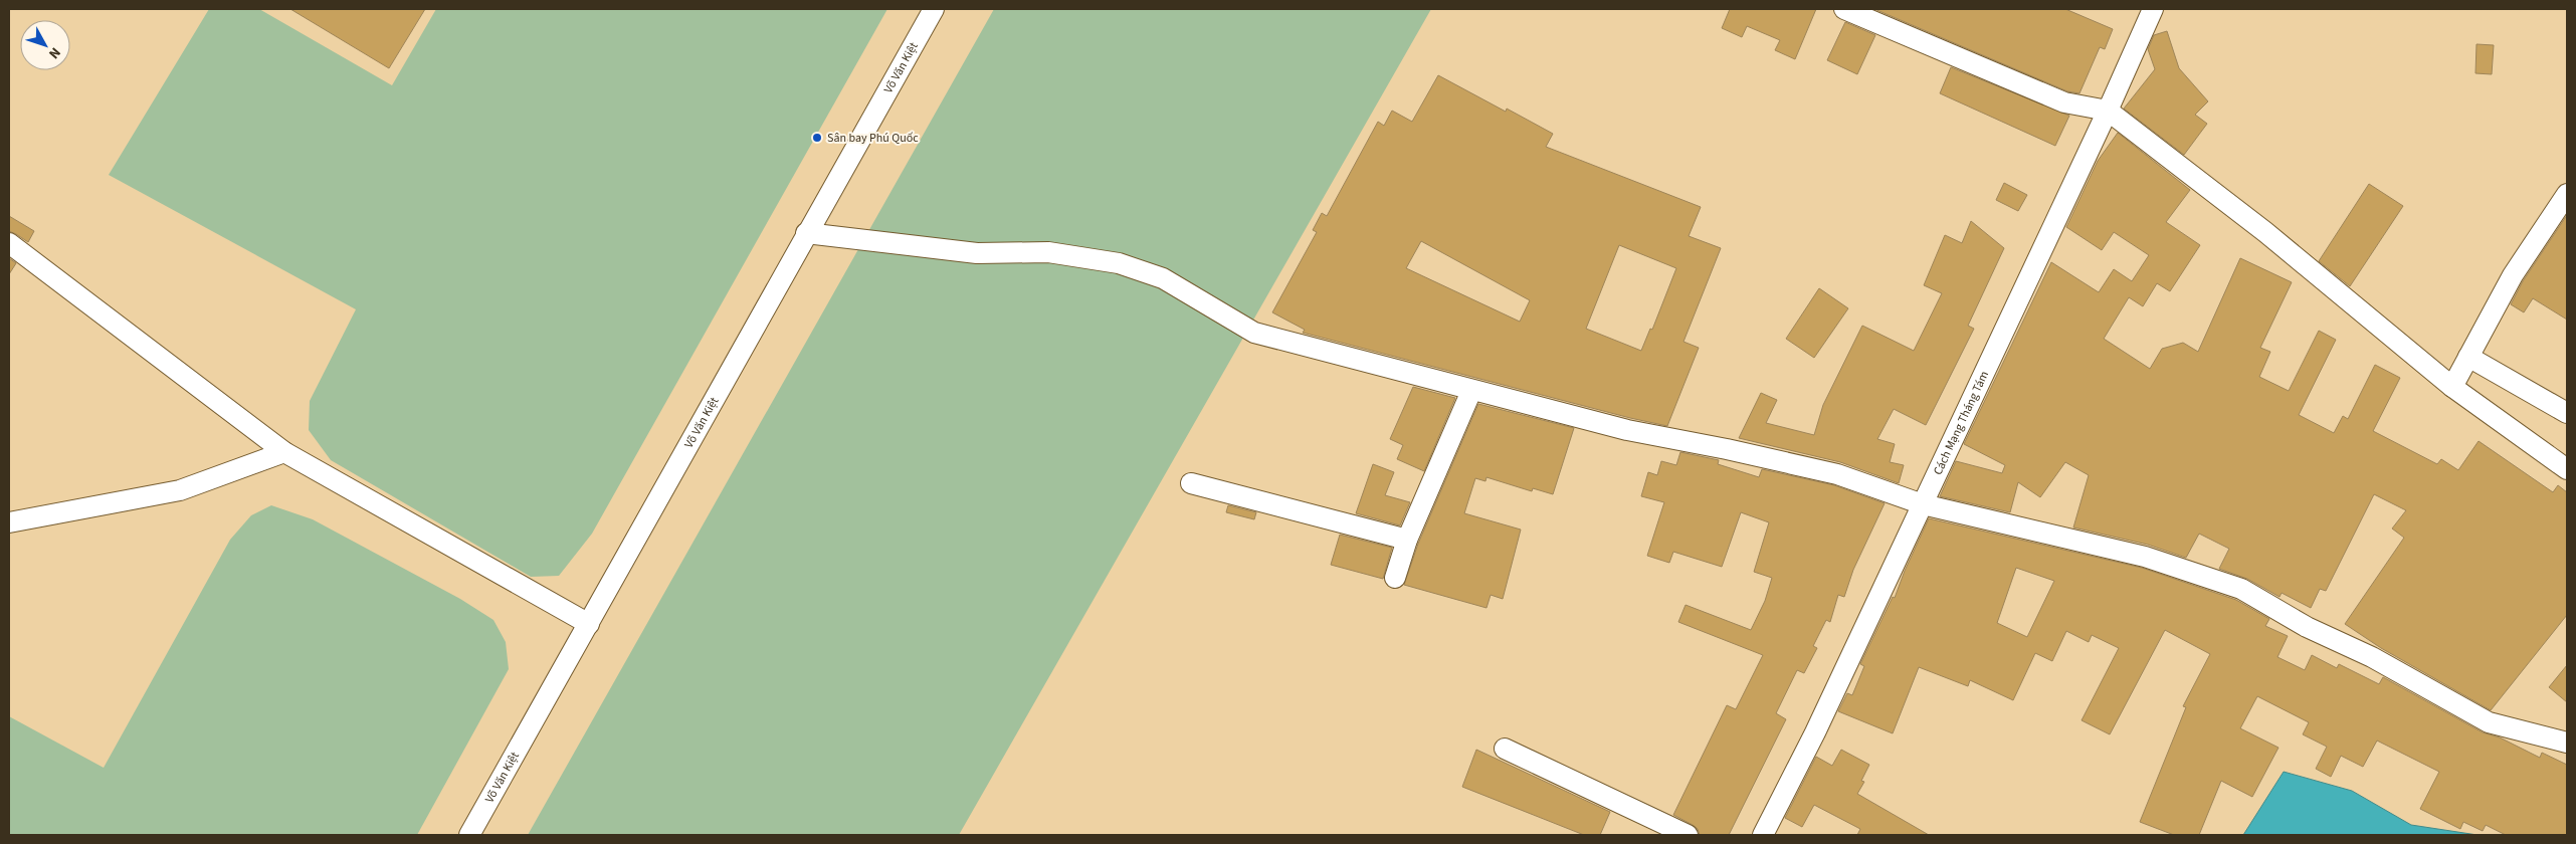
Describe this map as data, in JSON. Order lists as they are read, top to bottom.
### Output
{
  "streets": {
    "street": ["Võ Văn Kiệt", "Cách Mạng Tháng Tám"]
  },
  "places": ["Sân bay Phú Quốc"],
  "north": "bottom right"
}
